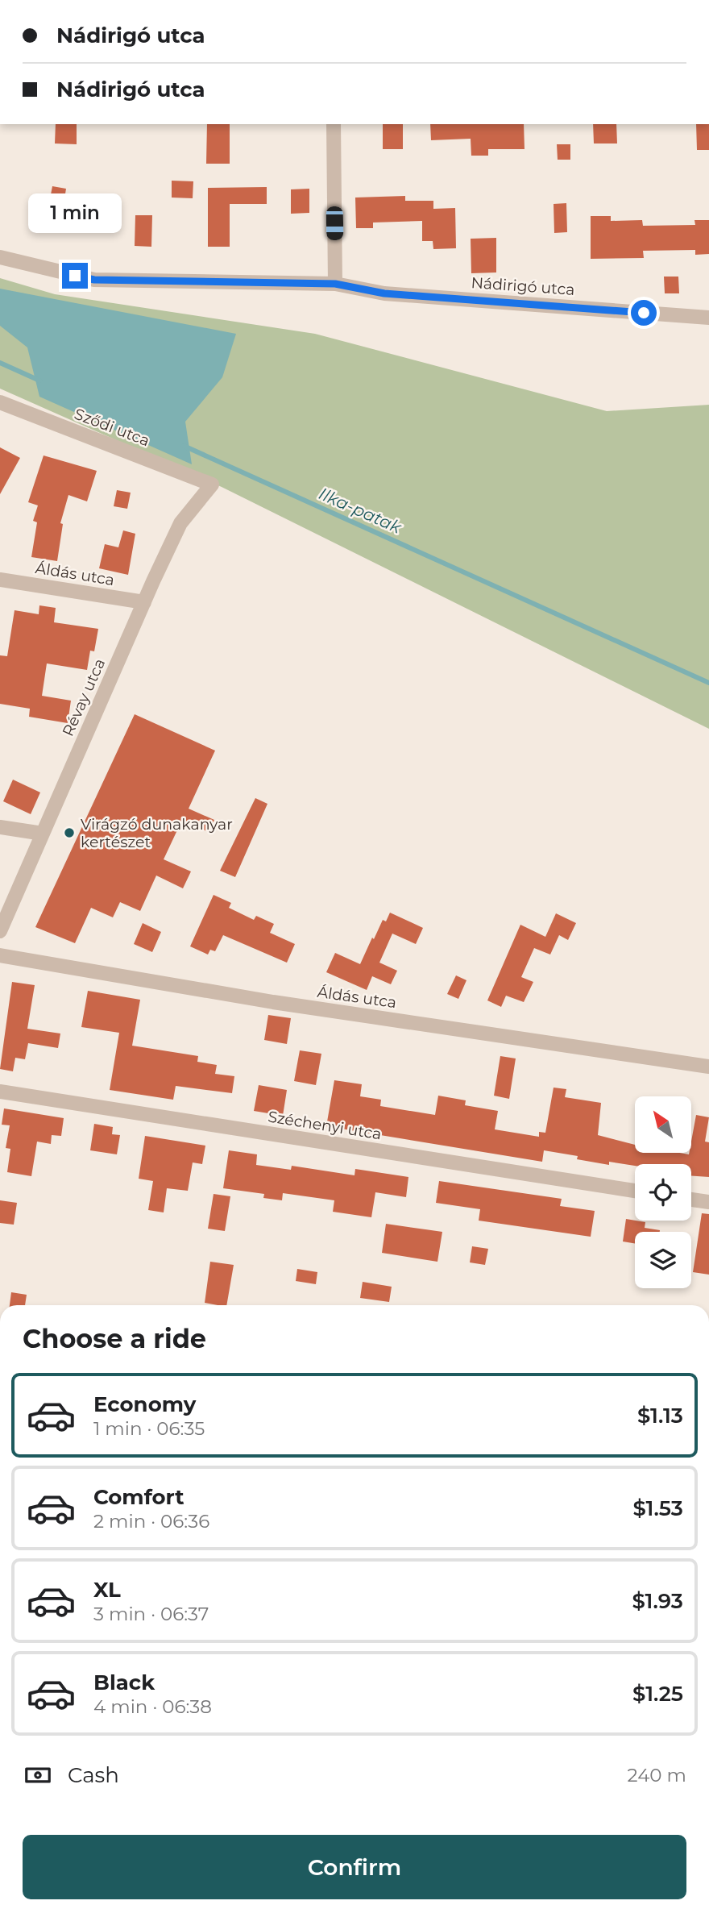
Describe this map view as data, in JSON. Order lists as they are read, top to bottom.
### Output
{
  "streets": {
    "street": [
      "Nádirigó utca",
      "Sződi utca",
      "Áldás utca",
      "Révay utca",
      "Széchenyi utca"
    ]
  },
  "crossings": [
    ["Sződi utca", "Révay utca"],
    ["Áldás utca", "Révay utca"]
  ],
  "water": ["Ilka-patak"],
  "places": ["Virágzó dunakanyar kertészet"],
  "north": "top left",
  "page": {
    "banner": ["Nádirigó utca", "Nádirigó utca"],
    "bubble": "1 min",
    "heading": "Choose a ride",
    "list": [
      {
        "name": "Economy",
        "note": "1 min · 06:35",
        "value": "$1.13"
      },
      {
        "name": "Comfort",
        "note": "2 min · 06:36",
        "value": "$1.53"
      },
      {
        "name": "XL",
        "note": "3 min · 06:37",
        "value": "$1.93"
      },
      {
        "name": "Black",
        "note": "4 min · 06:38",
        "value": "$1.25"
      }
    ],
    "pay": ["Cash", "240 m"],
    "buttons": "Confirm"
  }
}
